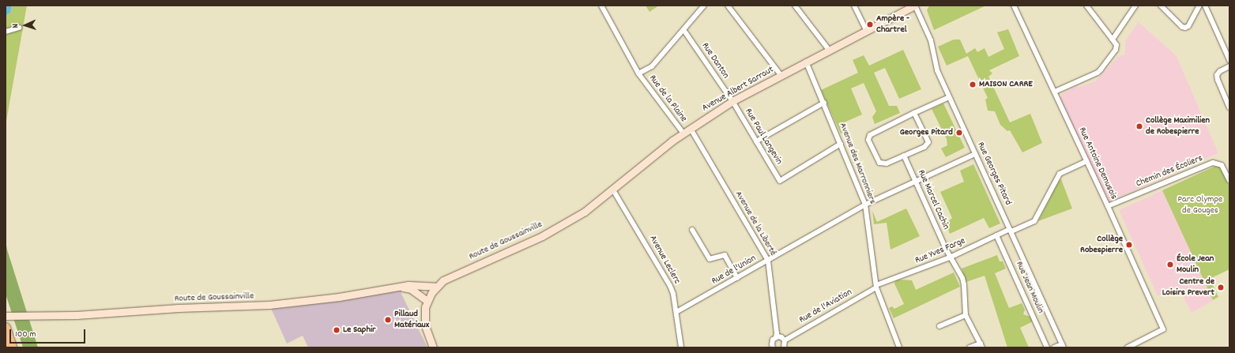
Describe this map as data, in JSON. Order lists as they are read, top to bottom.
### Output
{
  "streets": {
    "street": [
      "Rue Danton",
      "Avenue Albert Sarraut",
      "Rue de la Plaine",
      "Rue Paul Langevin",
      "Avenue des Marronniers",
      "Rue Antoine Demusois",
      "Chemin des Écoliers",
      "Rue Georges Pitard",
      "Rue Marcel Cachin",
      "Avenue de la Liberté",
      "Route de Goussainville",
      "Rue Yves Farge",
      "Avenue Leclerc",
      "Rue de l'Union",
      "Rue Jean Moulin",
      "Rue de l'Aviation"
    ]
  },
  "crossings": [
    ["Rue Danton", "Avenue Albert Sarraut"],
    ["Rue Danton", "Rue Paul Langevin"],
    ["Avenue Albert Sarraut", "Rue de la Plaine"],
    ["Avenue Albert Sarraut", "Rue Paul Langevin"],
    ["Avenue Albert Sarraut", "Avenue des Marronniers"],
    ["Avenue Albert Sarraut", "Rue Georges Pitard"],
    ["Avenue Albert Sarraut", "Avenue de la Liberté"],
    ["Avenue Albert Sarraut", "Route de Goussainville"],
    ["Avenue Albert Sarraut", "Avenue Leclerc"],
    ["Rue Paul Langevin", "Avenue des Marronniers"],
    ["Avenue des Marronniers", "Rue Yves Farge"],
    ["Avenue des Marronniers", "Rue de l'Union"],
    ["Avenue des Marronniers", "Rue de l'Aviation"],
    ["Rue Antoine Demusois", "Chemin des Écoliers"],
    ["Rue Antoine Demusois", "Rue Yves Farge"],
    ["Rue Georges Pitard", "Rue Yves Farge"],
    ["Rue Georges Pitard", "Rue de l'Union"],
    ["Rue Marcel Cachin", "Rue Yves Farge"],
    ["Rue Marcel Cachin", "Rue de l'Union"],
    ["Avenue de la Liberté", "Rue de l'Union"],
    ["Rue Yves Farge", "Rue Jean Moulin"],
    ["Rue Yves Farge", "Rue de l'Aviation"],
    ["Avenue Leclerc", "Rue de l'Union"]
  ],
  "parks": ["Parc Olympe de Gouges"],
  "places": [
    "Ampère - Chartrel",
    "MAISON CARRE",
    "Collège Maximilien de Robespierre",
    "Georges Pitard",
    "Collège Robespierre",
    "École Jean Moulin",
    "Centre de Loisirs Prevert",
    "Pillaud Matériaux",
    "Le Saphir"
  ],
  "scale_bar": "100 m",
  "north": "left"
}
